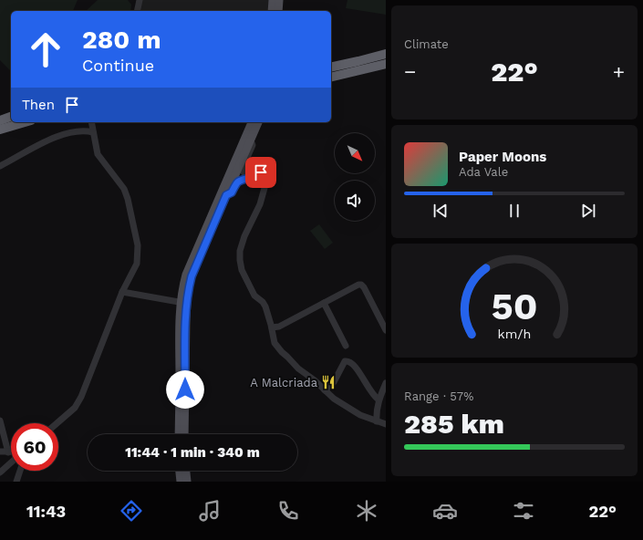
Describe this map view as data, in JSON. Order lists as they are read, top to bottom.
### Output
{
  "places": {
    "restaurant": ["A Malcriada"]
  },
  "north": "bottom right",
  "page": {
    "tile": [
      "Climate",
      ["Range · 57%", "285 km"]
    ],
    "turn": ["280 m", "Continue"],
    "heat": ["−", "22°", "+"],
    "then": "Then",
    "song": ["Paper Moons", "Ada Vale"],
    "limit": "60",
    "trip": "11:44 · 1 min · 340 m",
    "tabs": ["11:43", "22°"],
    "gauge": ["50", "km/h"]
  }
}
